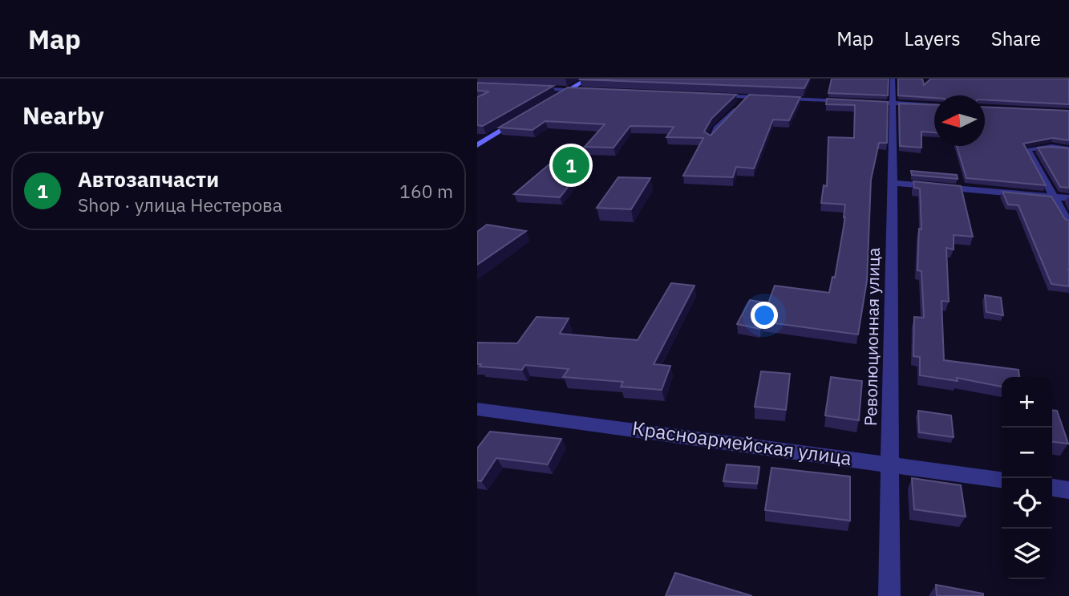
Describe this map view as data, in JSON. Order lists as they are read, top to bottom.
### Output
{
  "streets": {
    "street": ["Революционная улица", "Красноармейская улица"]
  },
  "crossings": [
    ["Революционная улица", "Красноармейская улица"]
  ],
  "north": "left",
  "page": {
    "header": "Map",
    "nav": ["Map", "Layers", "Share"],
    "heading": "Nearby",
    "pins": "1",
    "list": [
      {
        "mark": "1",
        "name": "Автозапчасти",
        "note": "Shop · улица Нестерова",
        "value": "160 m"
      }
    ],
    "map_buttons": ["+", "−"]
  }
}
